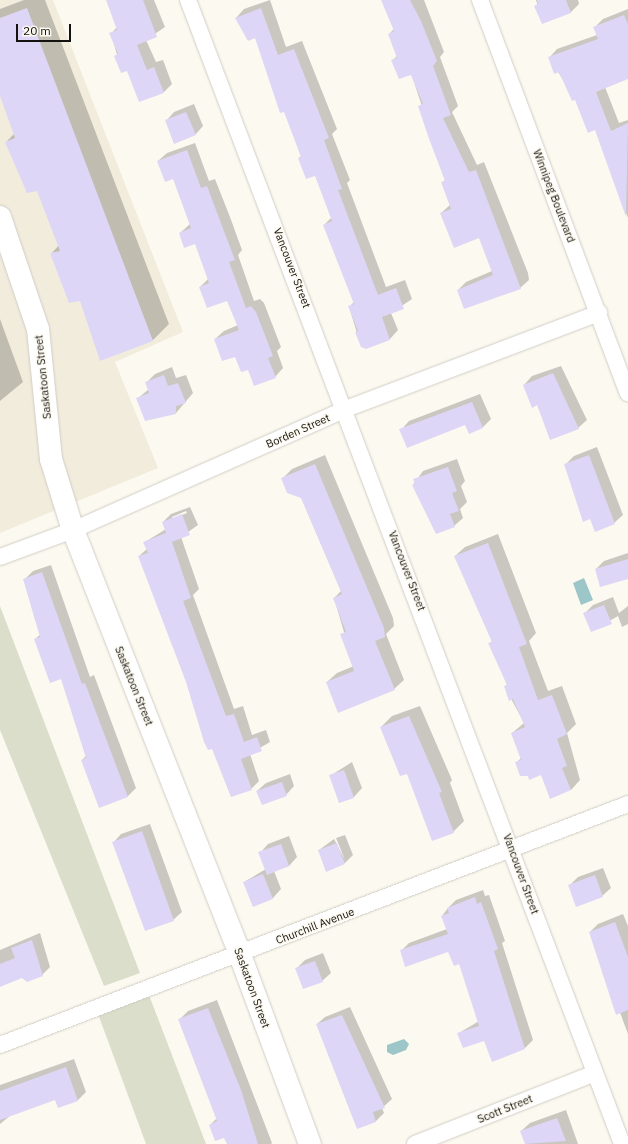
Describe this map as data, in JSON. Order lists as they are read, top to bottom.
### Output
{
  "streets": {
    "street": [
      "Winnipeg Boulevard",
      "Vancouver Street",
      "Saskatoon Street",
      "Borden Street",
      "Churchill Avenue",
      "Scott Street"
    ]
  },
  "crossings": [
    ["Winnipeg Boulevard", "Borden Street"],
    ["Vancouver Street", "Borden Street"],
    ["Vancouver Street", "Churchill Avenue"],
    ["Vancouver Street", "Scott Street"],
    ["Saskatoon Street", "Borden Street"],
    ["Saskatoon Street", "Churchill Avenue"]
  ],
  "scale_bar": "20 m"
}
